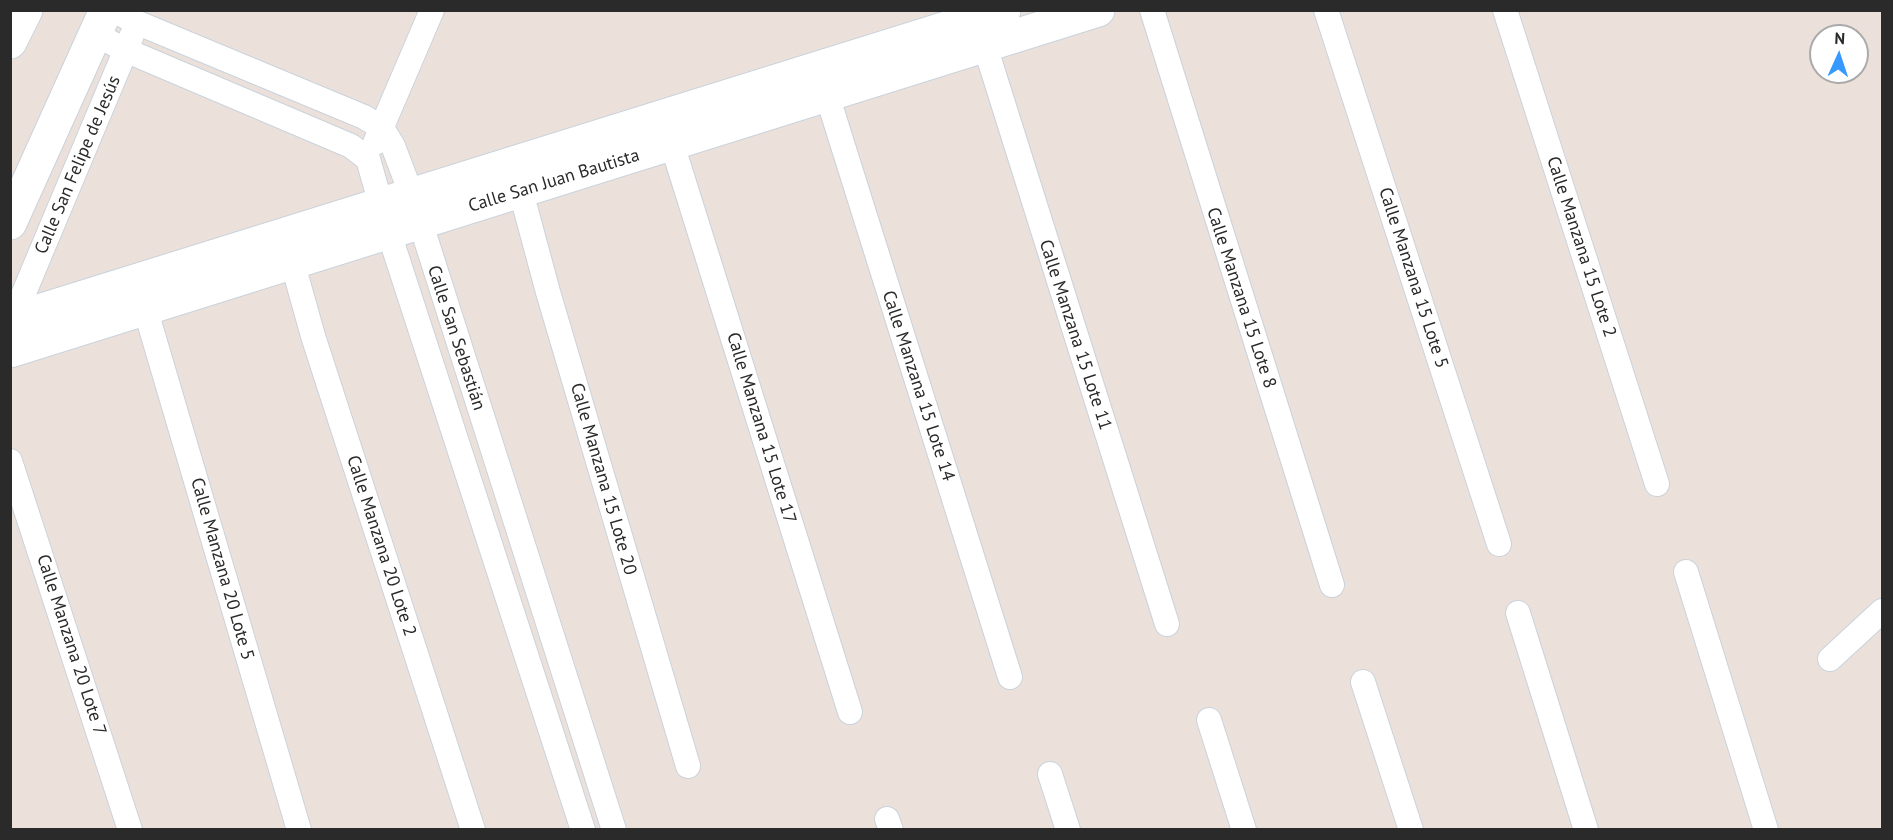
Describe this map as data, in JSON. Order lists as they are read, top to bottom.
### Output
{
  "streets": {
    "main road": ["Calle San Felipe de Jesús", "Calle San Juan Bautista"],
    "street": [
      "Calle Manzana 15 Lote 2",
      "Calle Manzana 15 Lote 5",
      "Calle Manzana 15 Lote 8",
      "Calle Manzana 15 Lote 11",
      "Calle San Sebastián",
      "Calle Manzana 15 Lote 14",
      "Calle Manzana 15 Lote 17",
      "Calle Manzana 15 Lote 20",
      "Calle Manzana 20 Lote 2",
      "Calle Manzana 20 Lote 5",
      "Calle Manzana 20 Lote 7"
    ]
  },
  "crossings": [
    ["Calle San Felipe de Jesús", "Calle San Juan Bautista"],
    ["Calle San Juan Bautista", "Calle Manzana 15 Lote 11"],
    ["Calle San Juan Bautista", "Calle San Sebastián"],
    ["Calle San Juan Bautista", "Calle Manzana 15 Lote 14"],
    ["Calle San Juan Bautista", "Calle Manzana 15 Lote 17"],
    ["Calle San Juan Bautista", "Calle Manzana 15 Lote 20"],
    ["Calle San Juan Bautista", "Calle Manzana 20 Lote 2"],
    ["Calle San Juan Bautista", "Calle Manzana 20 Lote 5"]
  ],
  "north": "top"
}
